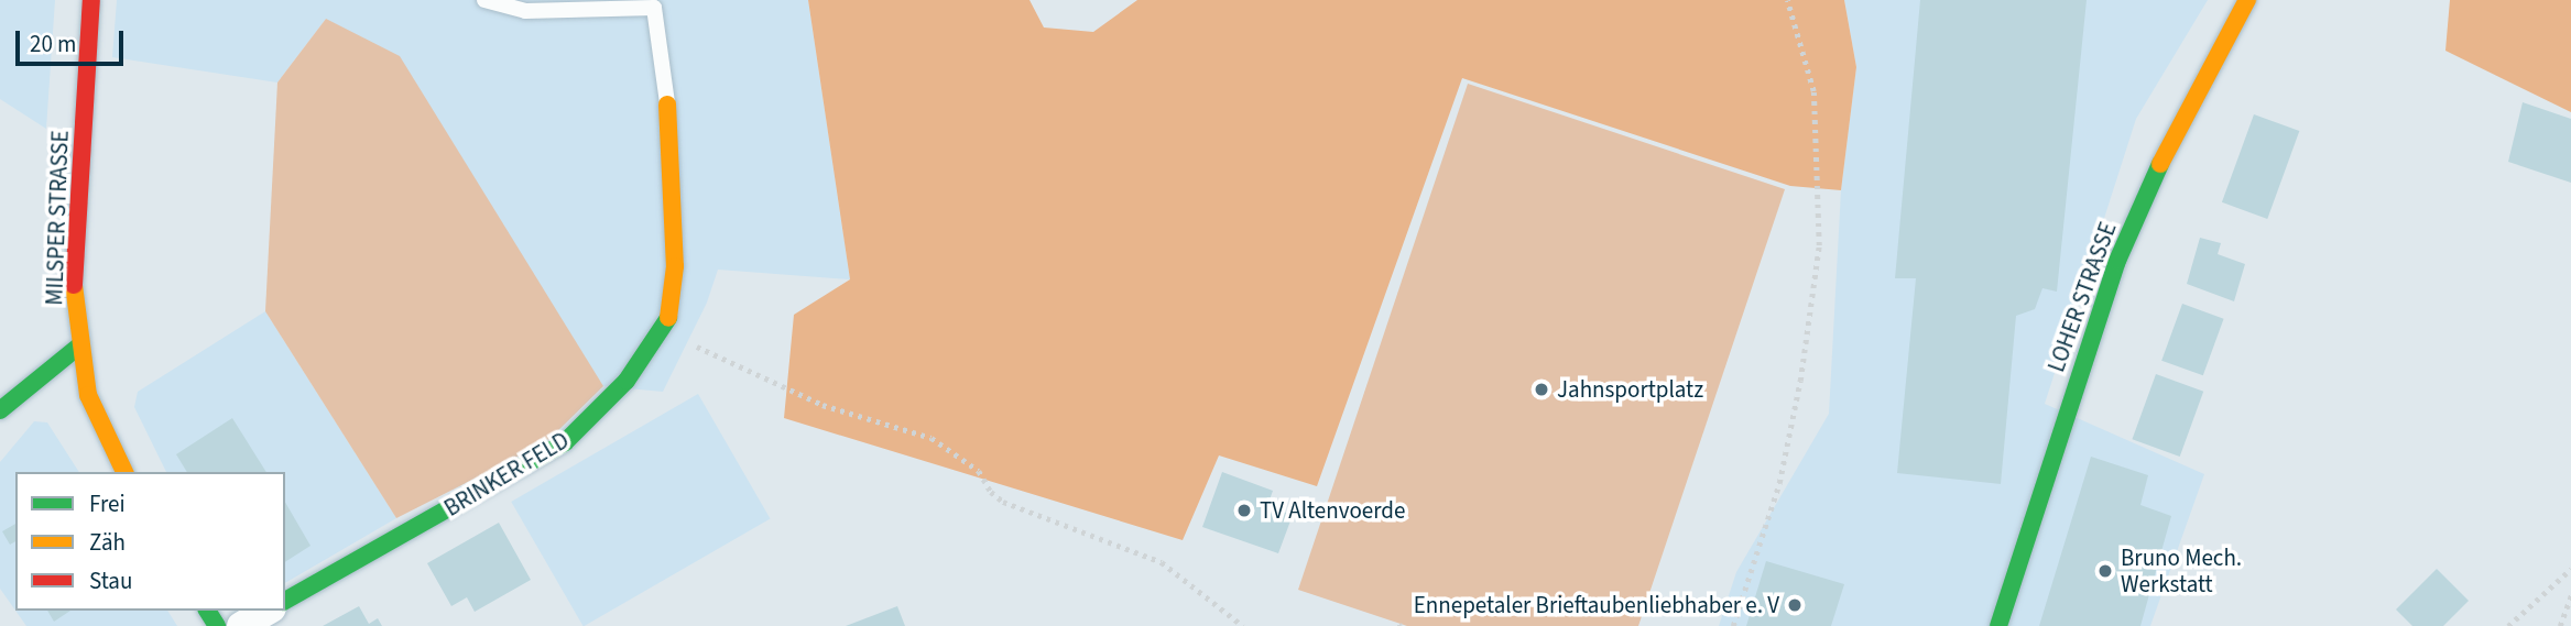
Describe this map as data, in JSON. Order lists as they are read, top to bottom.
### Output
{
  "streets": {
    "street": ["MILSPER STRASSE", "LOHER STRASSE", "BRINKER FELD"]
  },
  "places": [
    "Jahnsportplatz",
    "TV Altenvoerde",
    "Bruno Mech. Werkstatt",
    "Ennepetaler Brieftaubenliebhaber e. V"
  ],
  "legend": ["Frei", "Zäh", "Stau"],
  "scale_bar": "20 m"
}
